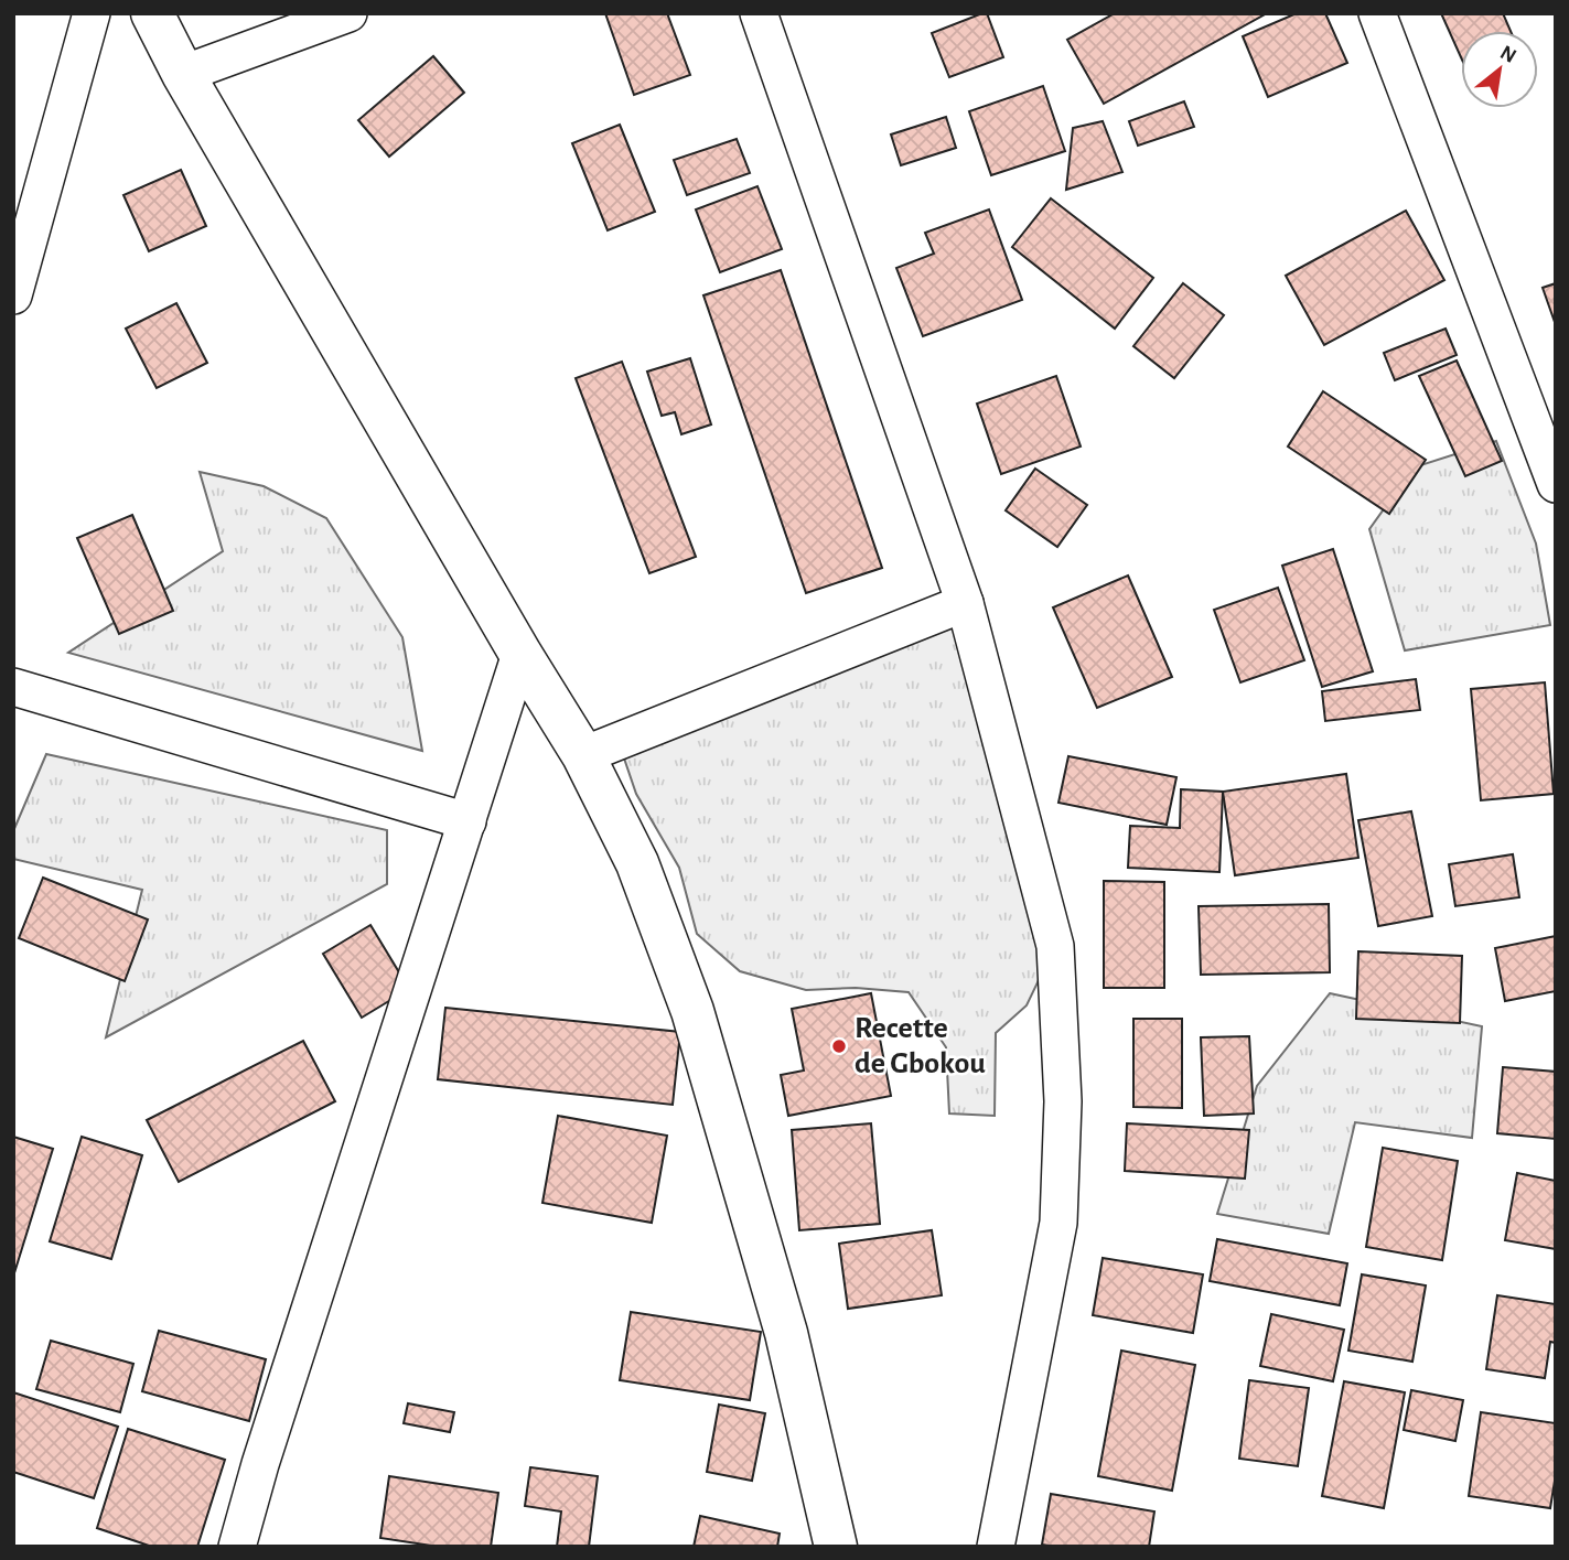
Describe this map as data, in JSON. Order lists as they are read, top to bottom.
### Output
{
  "places": ["Recette de Gbokou"],
  "north": "top right"
}
